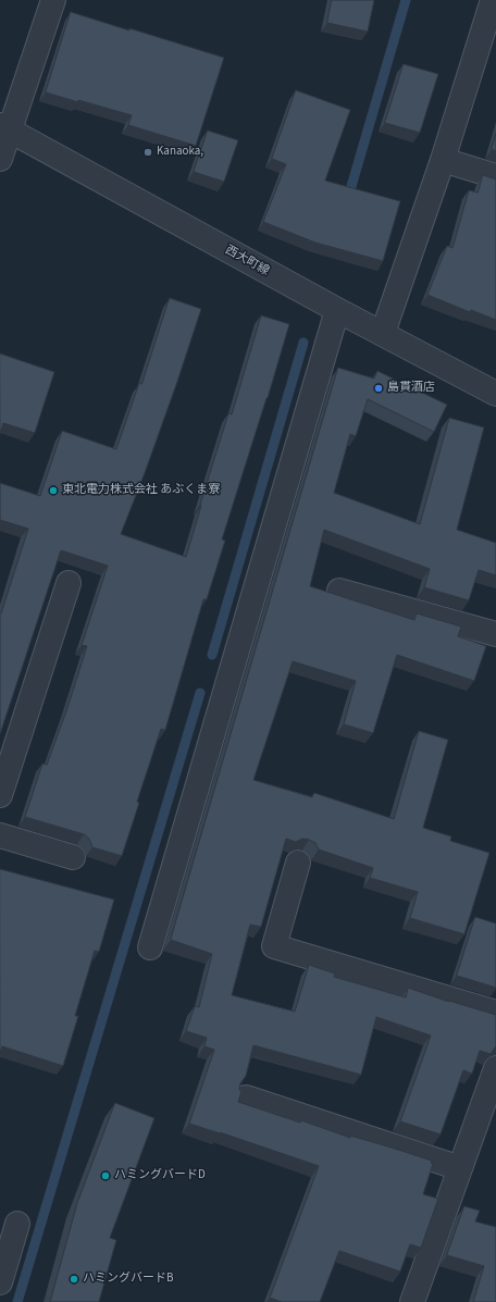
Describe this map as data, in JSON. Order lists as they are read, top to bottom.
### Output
{
  "streets": {
    "street": ["西大町線"]
  },
  "places": [
    "Kanaoka,",
    "島貫酒店",
    "東北電力株式会社 あぶくま寮",
    "ハミングバードD",
    "ハミングバードB"
  ]
}
